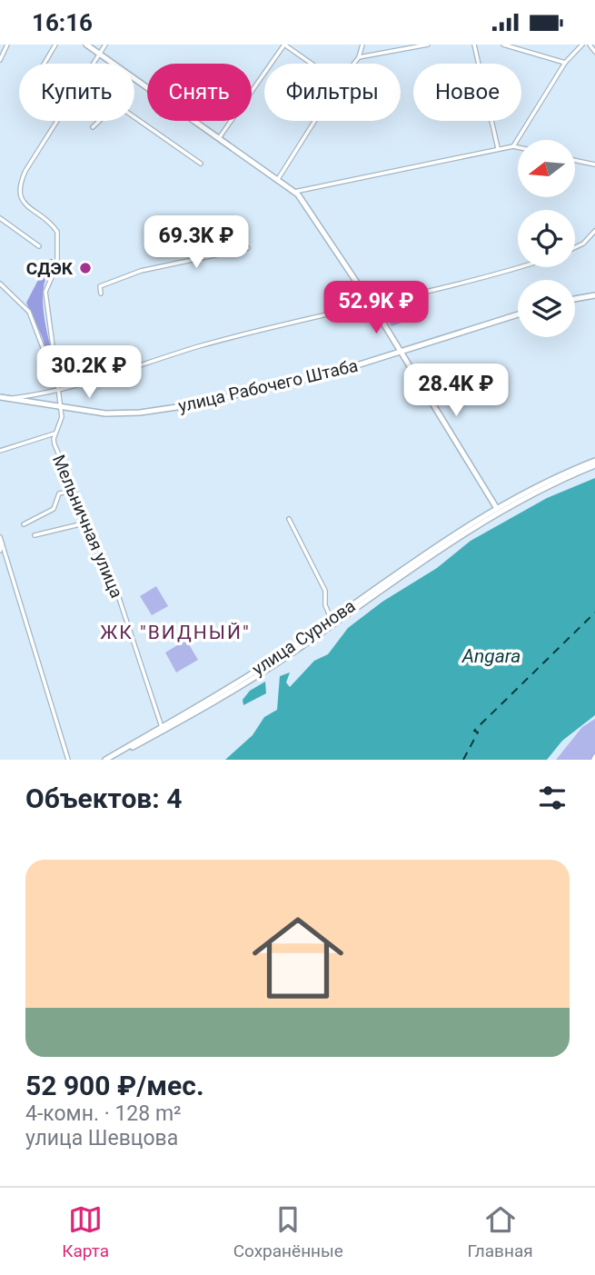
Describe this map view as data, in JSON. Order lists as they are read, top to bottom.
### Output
{
  "streets": {
    "main road": ["улица Рабочего Штаба", "улица Сурнова"],
    "street": ["Мельничная улица"]
  },
  "crossings": [
    ["Мельничная улица", "улица Сурнова"]
  ],
  "districts": ["ЖК \"ВИДНЫЙ\""],
  "water": ["Angara"],
  "places": ["СДЭК"],
  "north": "left",
  "page": {
    "status": "16:16",
    "chip": [
      "Купить",
      "Снять",
      "Фильтры",
      "Новое"
    ],
    "price": [
      "69.3K ₽",
      "52.9K ₽",
      "30.2K ₽",
      "28.4K ₽"
    ],
    "heading": "Объектов: 4",
    "list": [
      {
        "name": "52 900 ₽/мес.",
        "note": "4-комн. · 128 m² · улица Шевцова"
      }
    ],
    "tabs": ["Карта", "Сохранённые", "Главная"]
  }
}
